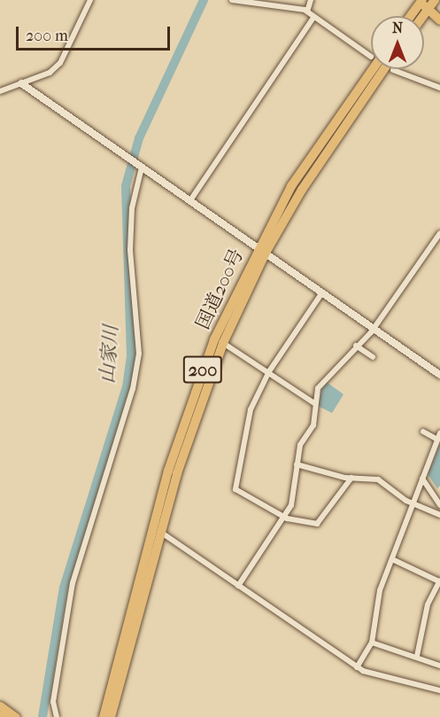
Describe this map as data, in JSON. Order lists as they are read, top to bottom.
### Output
{
  "streets": {
    "highway": ["国道200号", "200"]
  },
  "water": ["山家川"],
  "scale_bar": "200 m",
  "north": "top"
}
